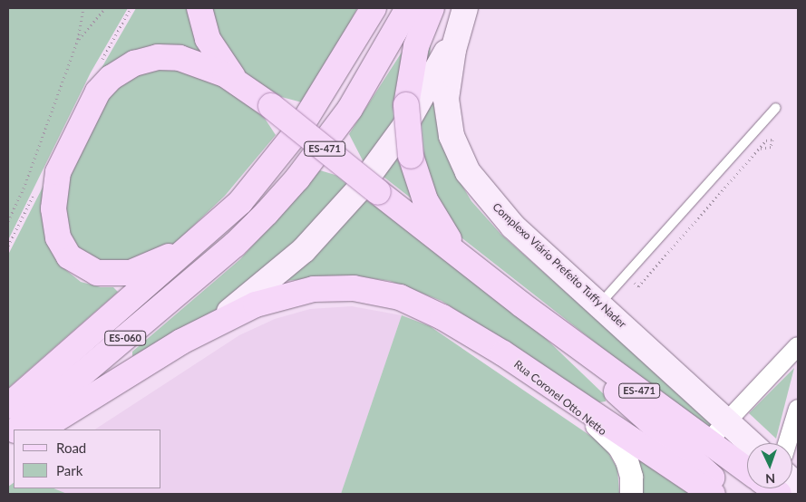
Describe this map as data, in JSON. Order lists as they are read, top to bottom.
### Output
{
  "streets": {
    "main road": ["ES-471", "Complexo Viário Prefeito Tuffy Nader", "ES-060"],
    "street": ["Rua Coronel Otto Netto"]
  },
  "legend": ["Road", "Park"],
  "north": "bottom"
}
